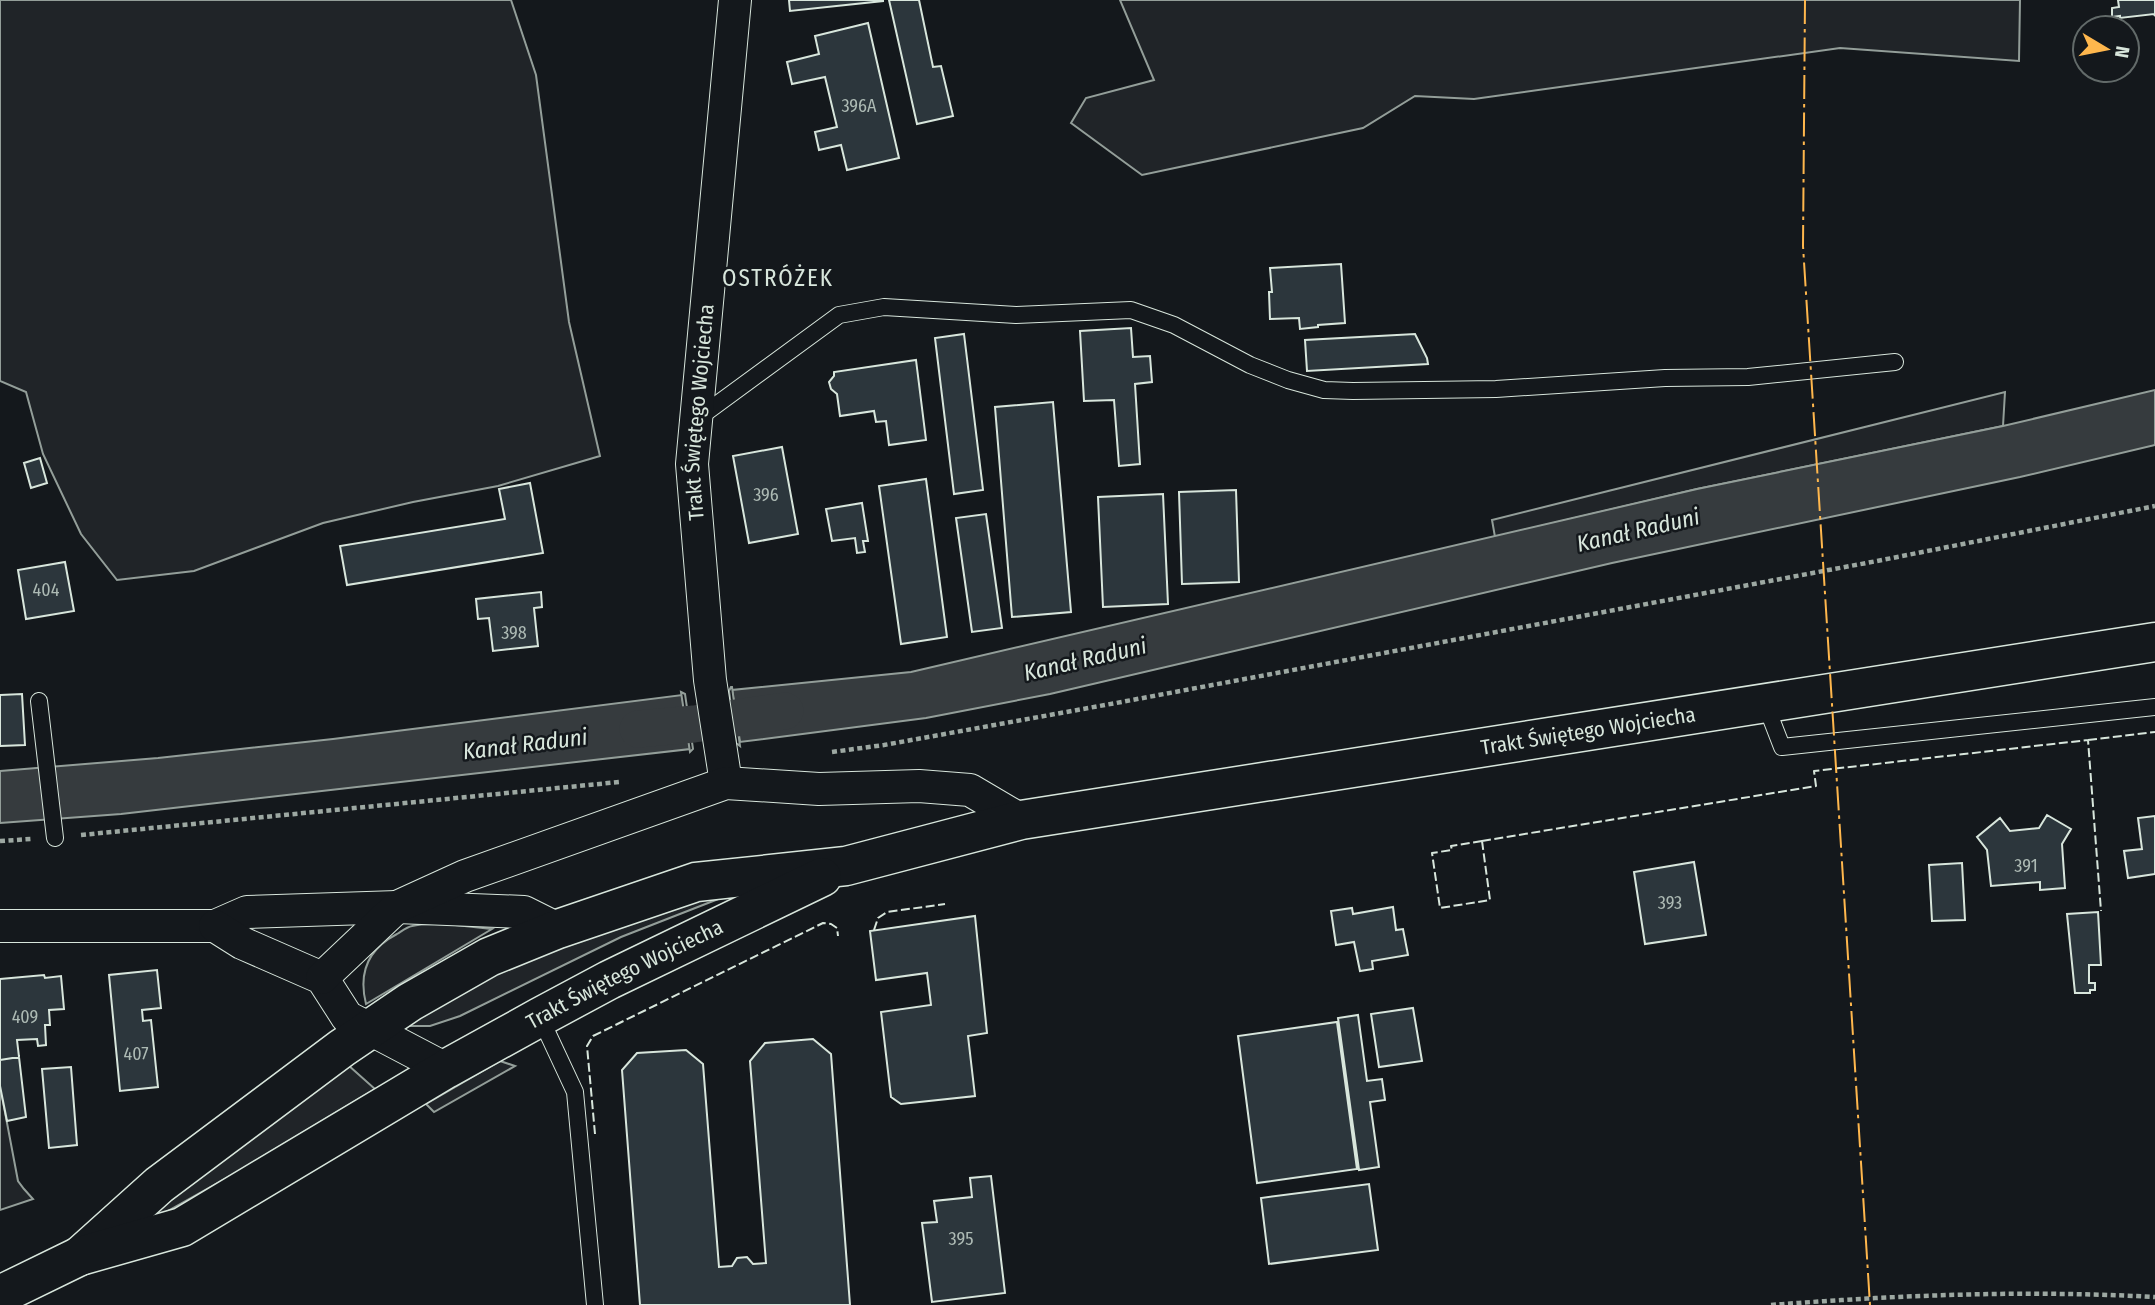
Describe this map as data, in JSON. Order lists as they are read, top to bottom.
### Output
{
  "streets": {
    "main road": ["Trakt Świętego Wojciecha"]
  },
  "districts": ["OSTRÓŻEK"],
  "water": ["Kanał Raduni"],
  "house_numbers": [
    "396A",
    "396",
    "404",
    "398",
    "391",
    "393",
    "409",
    "407",
    "395"
  ],
  "north": "right"
}
